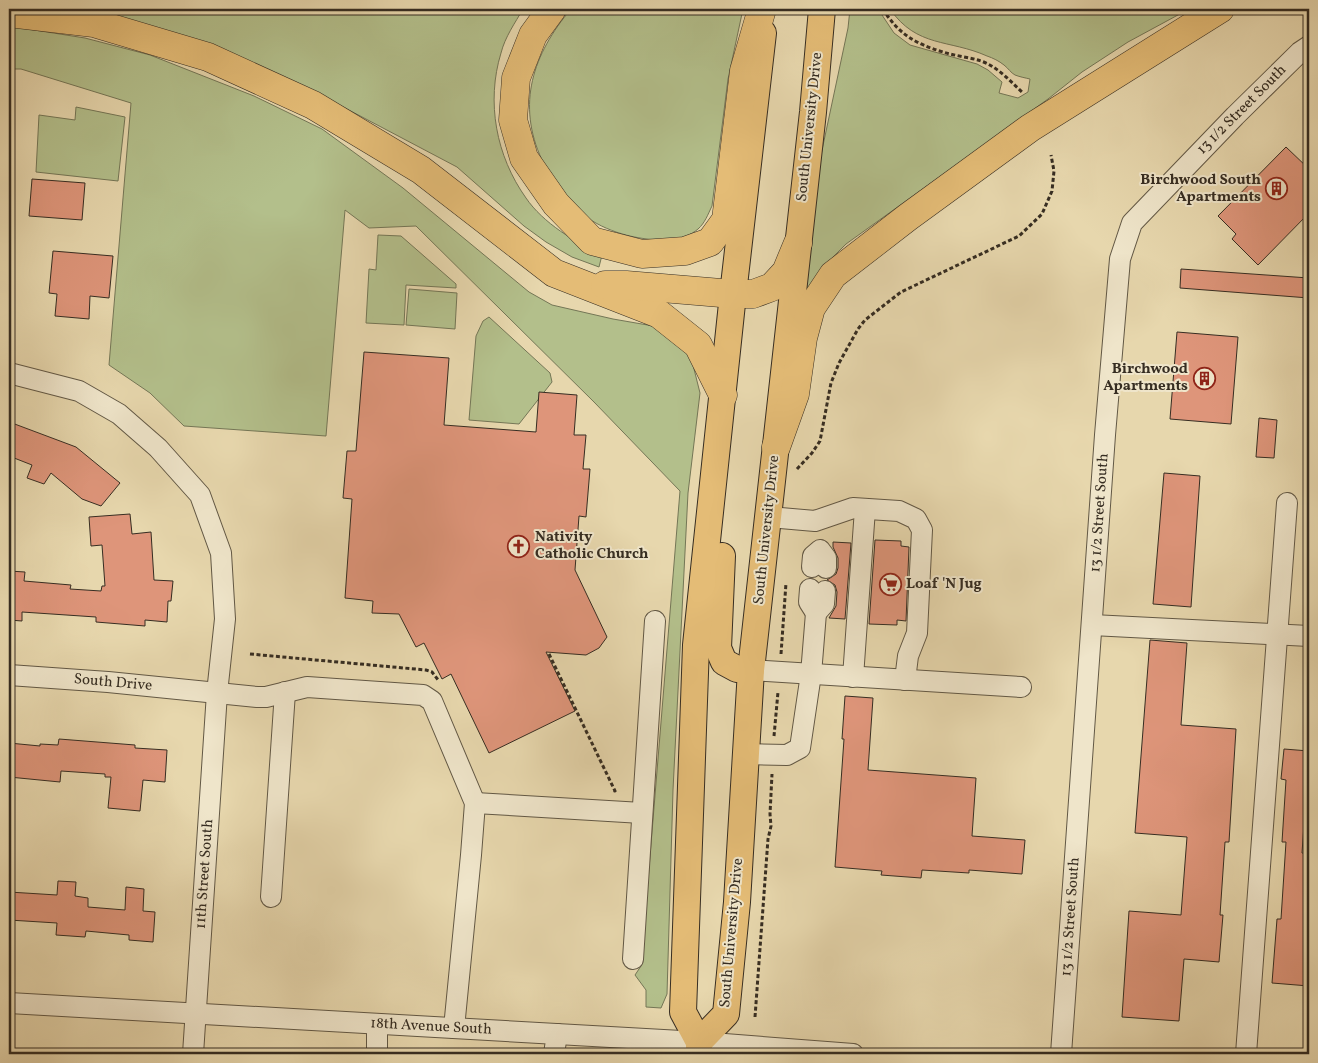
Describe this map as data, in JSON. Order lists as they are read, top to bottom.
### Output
{
  "streets": {
    "main road": ["South University Drive"],
    "street": [
      "13 1/2 Street South",
      "South Drive",
      "11th Street South",
      "18th Avenue South"
    ]
  },
  "crossings": [
    ["South University Drive", "18th Avenue South"],
    ["South Drive", "11th Street South"],
    ["11th Street South", "18th Avenue South"]
  ],
  "places": {
    "building": ["Birchwood South Apartments", "Birchwood Apartments"],
    "church": ["Nativity Catholic Church"],
    "supermarket": ["Loaf 'N Jug"]
  }
}
